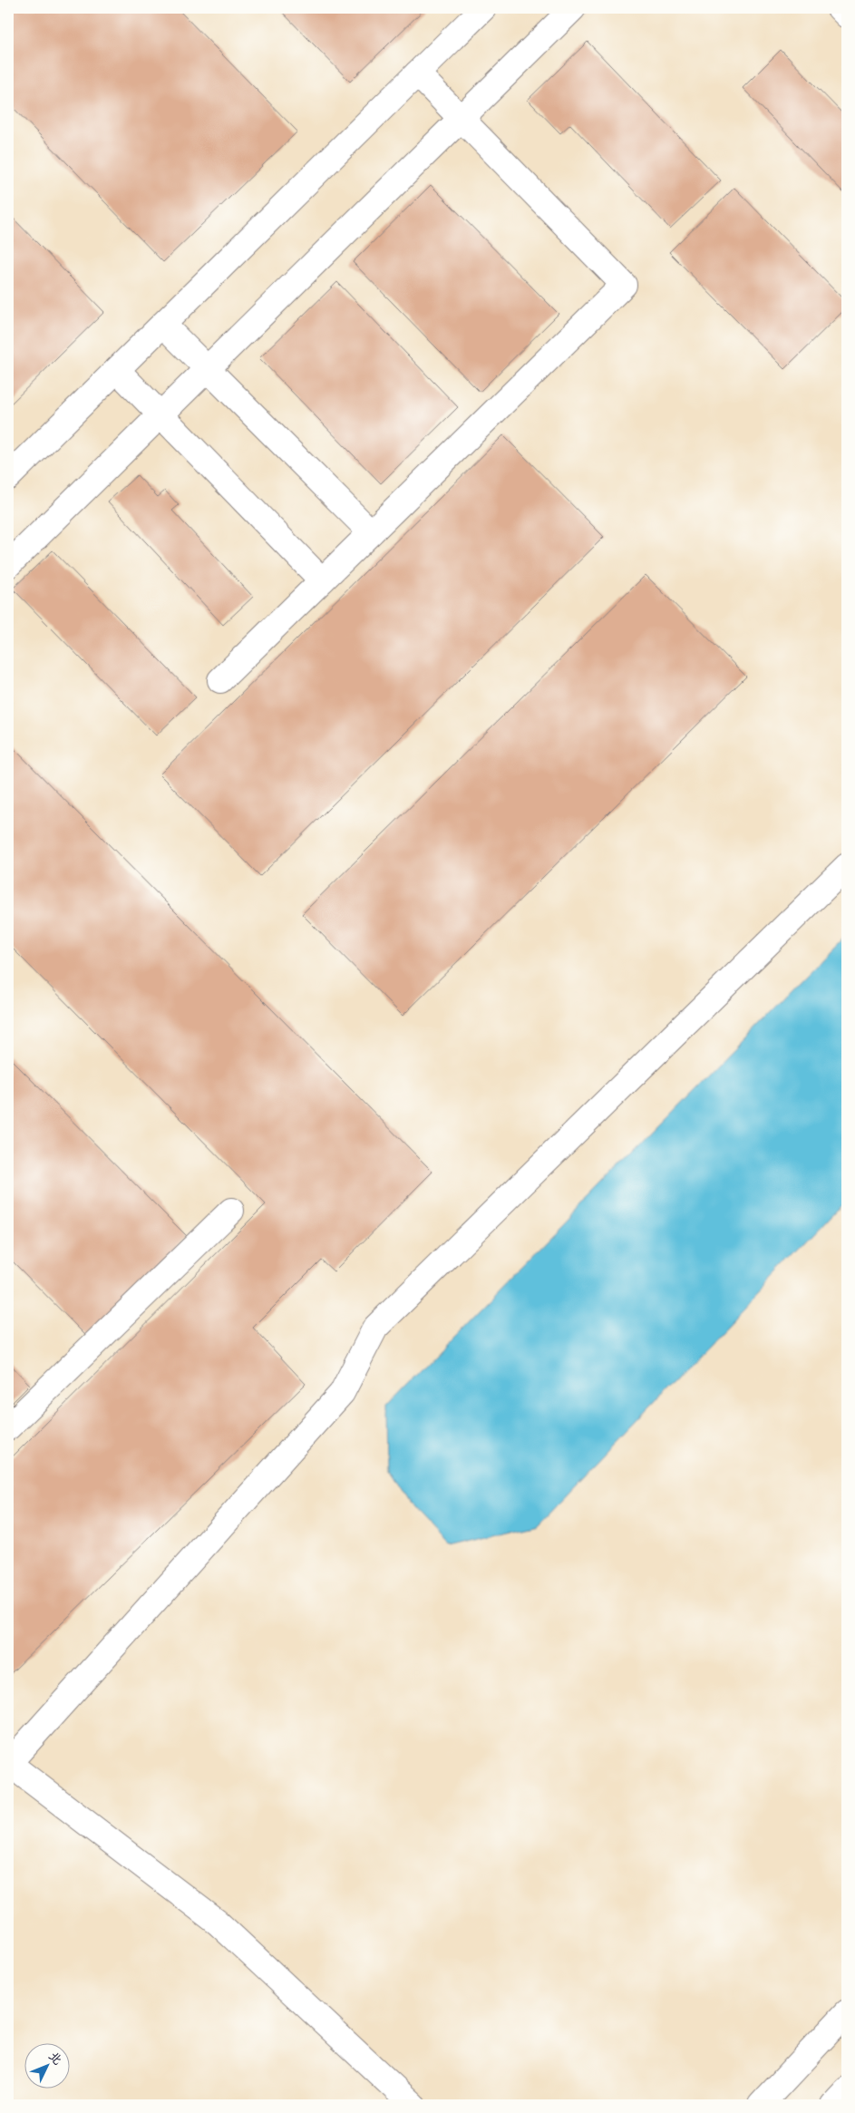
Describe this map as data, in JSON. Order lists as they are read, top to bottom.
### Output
{
  "north": "top right"
}
